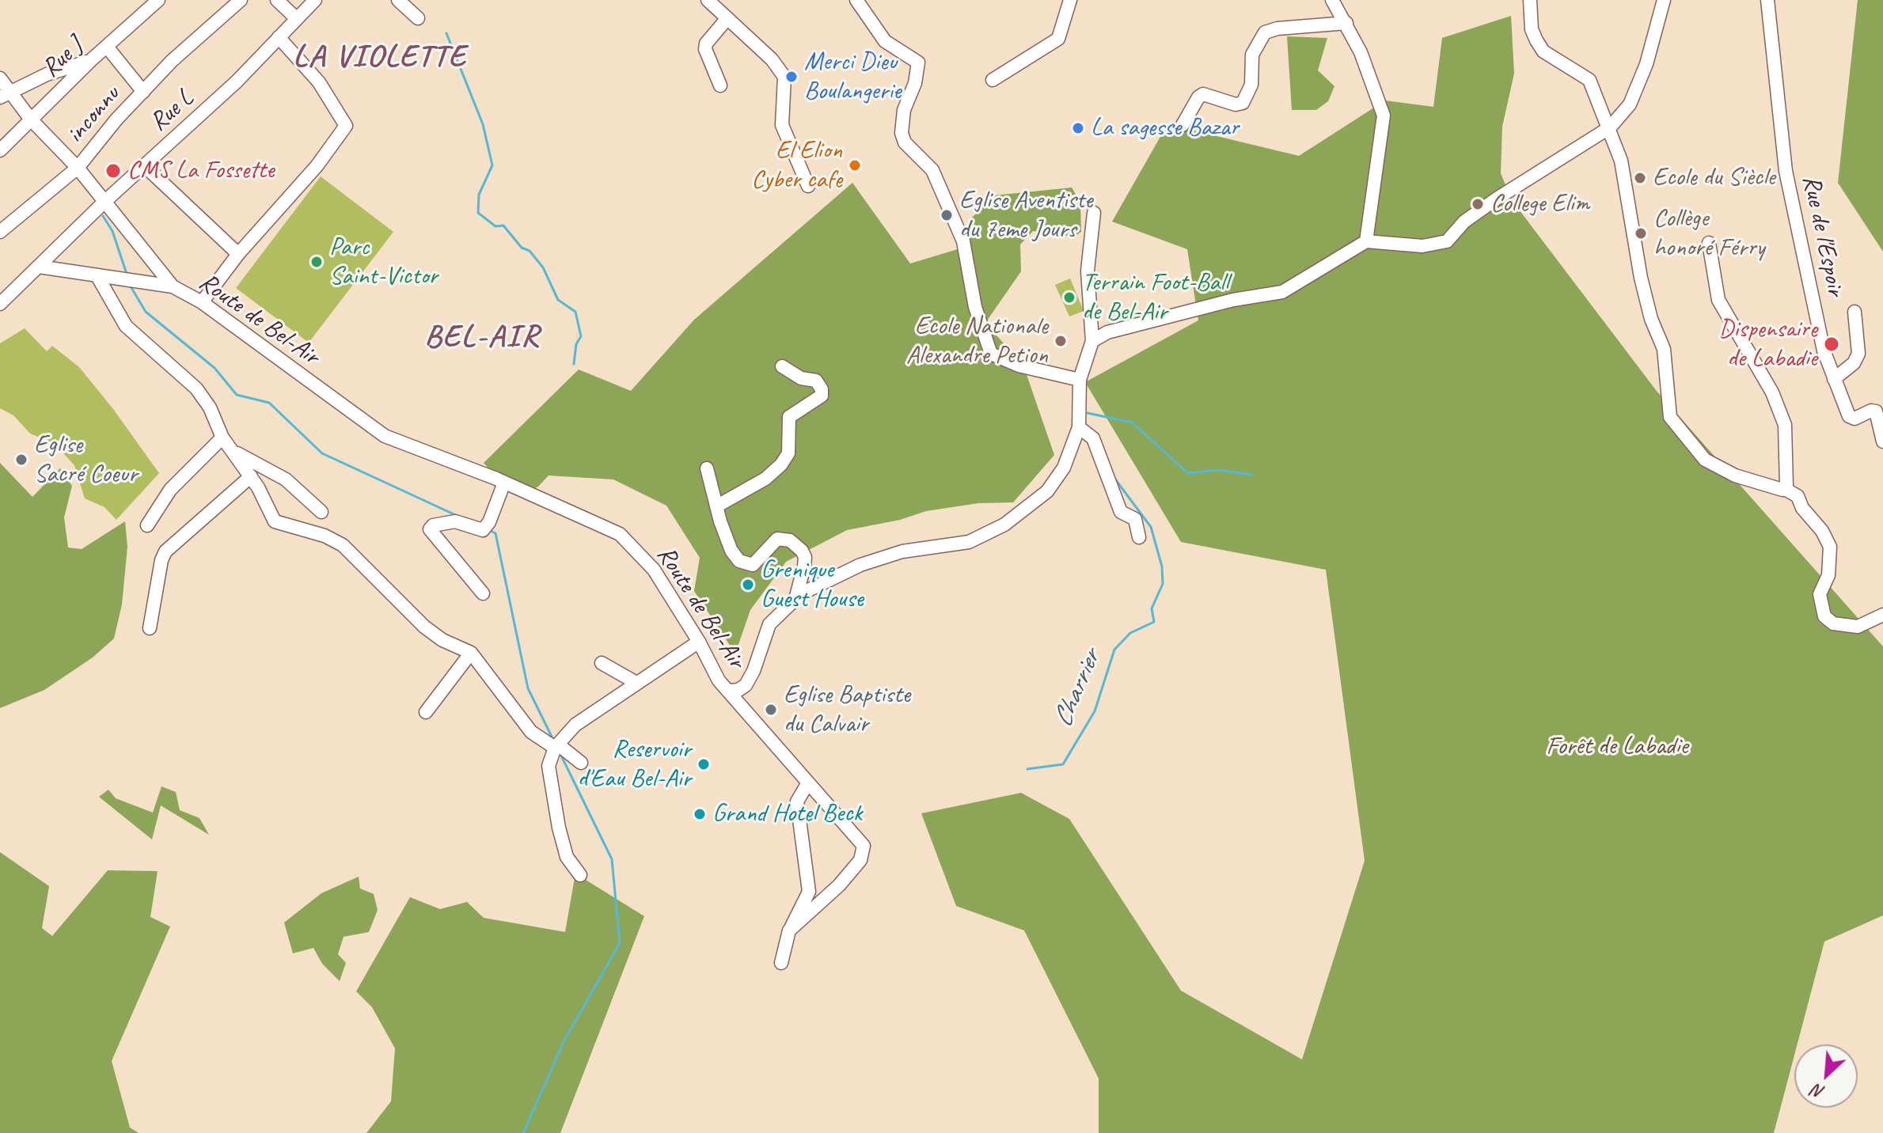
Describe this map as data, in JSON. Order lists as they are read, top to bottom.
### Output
{
  "streets": {
    "street": [
      "Rue J",
      "Rue L",
      "inconnu",
      "Rue de l'Espoir",
      "Route de Bel-Air"
    ]
  },
  "crossings": [
    ["Rue J", "inconnu"],
    ["Rue L", "inconnu"],
    ["Rue L", "Route de Bel-Air"],
    ["inconnu", "Route de Bel-Air"]
  ],
  "districts": ["LA VIOLETTE", "BEL-AIR"],
  "water": ["Charrier"],
  "parks": ["Forêt de Labadie"],
  "places": [
    "Merci Dieu Boulangerie",
    "La sagesse Bazar",
    "El Elion Cyber cafe",
    "CMS La Fossette",
    "Ecole du Siècle",
    "College Elim",
    "Eglise Aventiste du 7eme Jours",
    "Collège honoré Férry",
    "Parc Saint-Victor",
    "Terrain Foot-Ball de Bel-Air",
    "Ecole Nationale Alexandre Petion",
    "Dispensaire de Labadie",
    "Eglise Sacré Coeur",
    "Grenique Guest House",
    "Eglise Baptiste du Calvair",
    "Reservoir d'Eau Bel-Air",
    "Grand Hotel Beck"
  ],
  "north": "bottom left"
}
